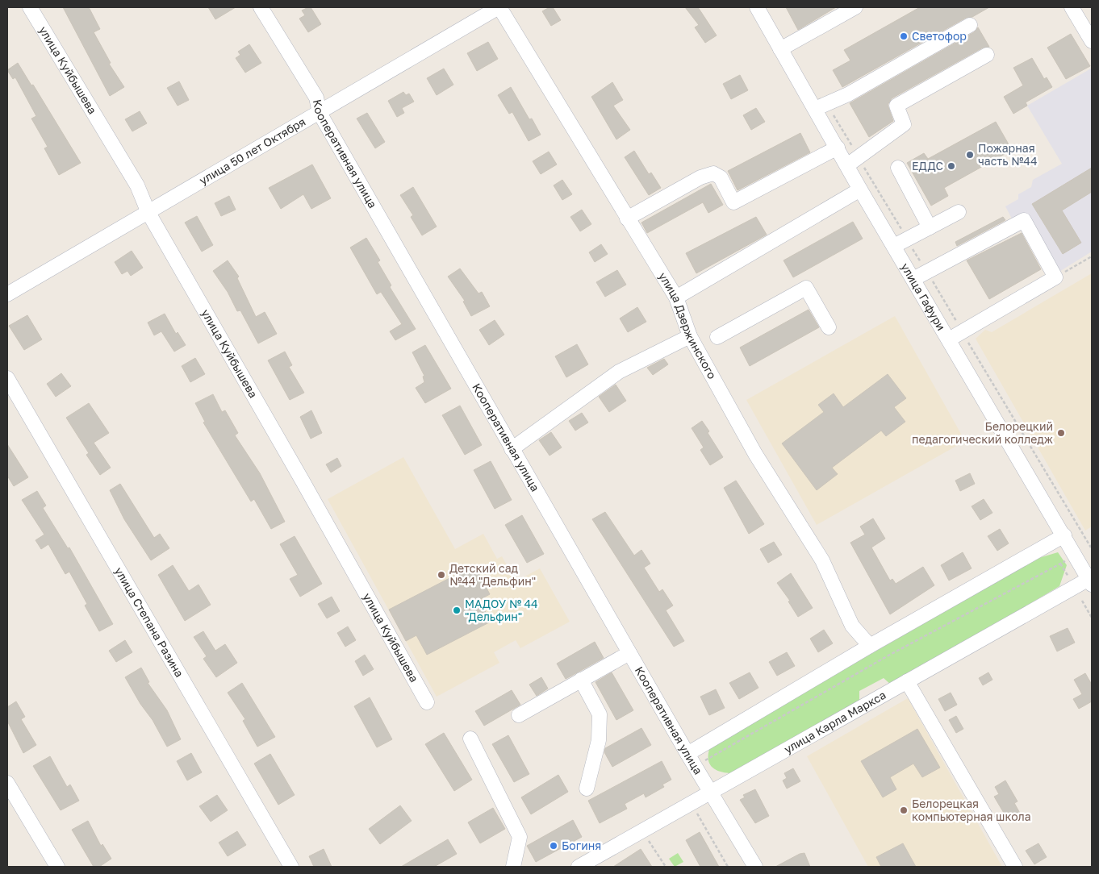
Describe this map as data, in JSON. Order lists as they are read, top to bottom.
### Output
{
  "streets": {
    "street": [
      "улица Куйбышева",
      "улица 50 лет Октября",
      "Кооперативная улица",
      "улица Гафури",
      "улица Дзержинского",
      "улица Степана Разина",
      "улица Карла Маркса"
    ]
  },
  "crossings": [
    ["улица Куйбышева", "улица 50 лет Октября"],
    ["улица 50 лет Октября", "Кооперативная улица"],
    ["улица 50 лет Октября", "улица Дзержинского"],
    ["Кооперативная улица", "улица Карла Маркса"],
    ["улица Гафури", "улица Карла Маркса"]
  ],
  "places": [
    "Светофор",
    "Пожарная часть №44",
    "ЕДДС",
    "Белорецкий педагогический колледж",
    "Детский сад №44 \"Дельфин\"",
    "МАДОУ № 44 \"Дельфин\"",
    "Белорецкая компьютерная школа",
    "Богиня"
  ]
}
